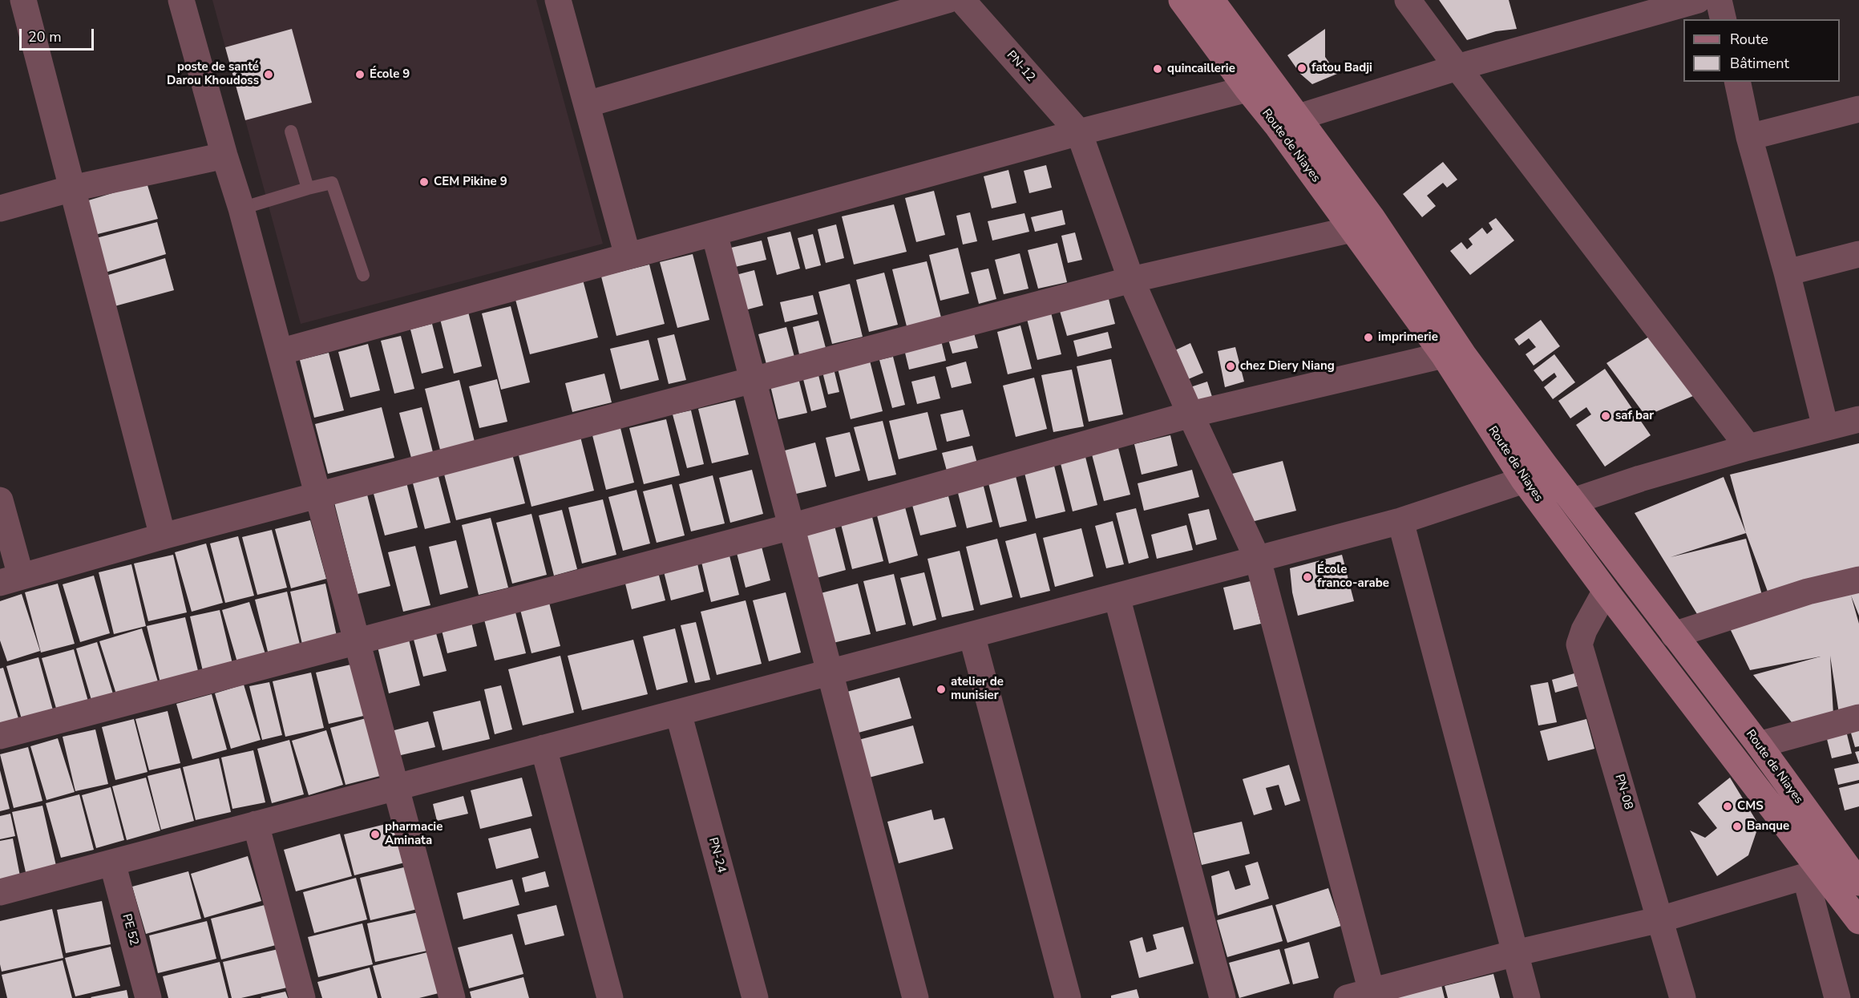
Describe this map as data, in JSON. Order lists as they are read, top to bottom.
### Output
{
  "streets": {
    "main road": ["Route de Niayes"],
    "street": [
      "PN-12",
      "PN-08",
      "PN-24",
      "PE 52"
    ]
  },
  "crossings": [
    ["Route de Niayes", "PN-08"]
  ],
  "places": [
    "fatou Badji",
    "quincaillerie",
    "poste de santé Darou Khoudoss",
    "École 9",
    "CEM Pikine 9",
    "imprimerie",
    "chez Diery Niang",
    "saf bar",
    "École franco-arabe",
    "atelier de munisier",
    "CMS",
    "Banque",
    "pharmacie Aminata"
  ],
  "legend": ["Route", "Bâtiment"],
  "scale_bar": "20 m"
}
